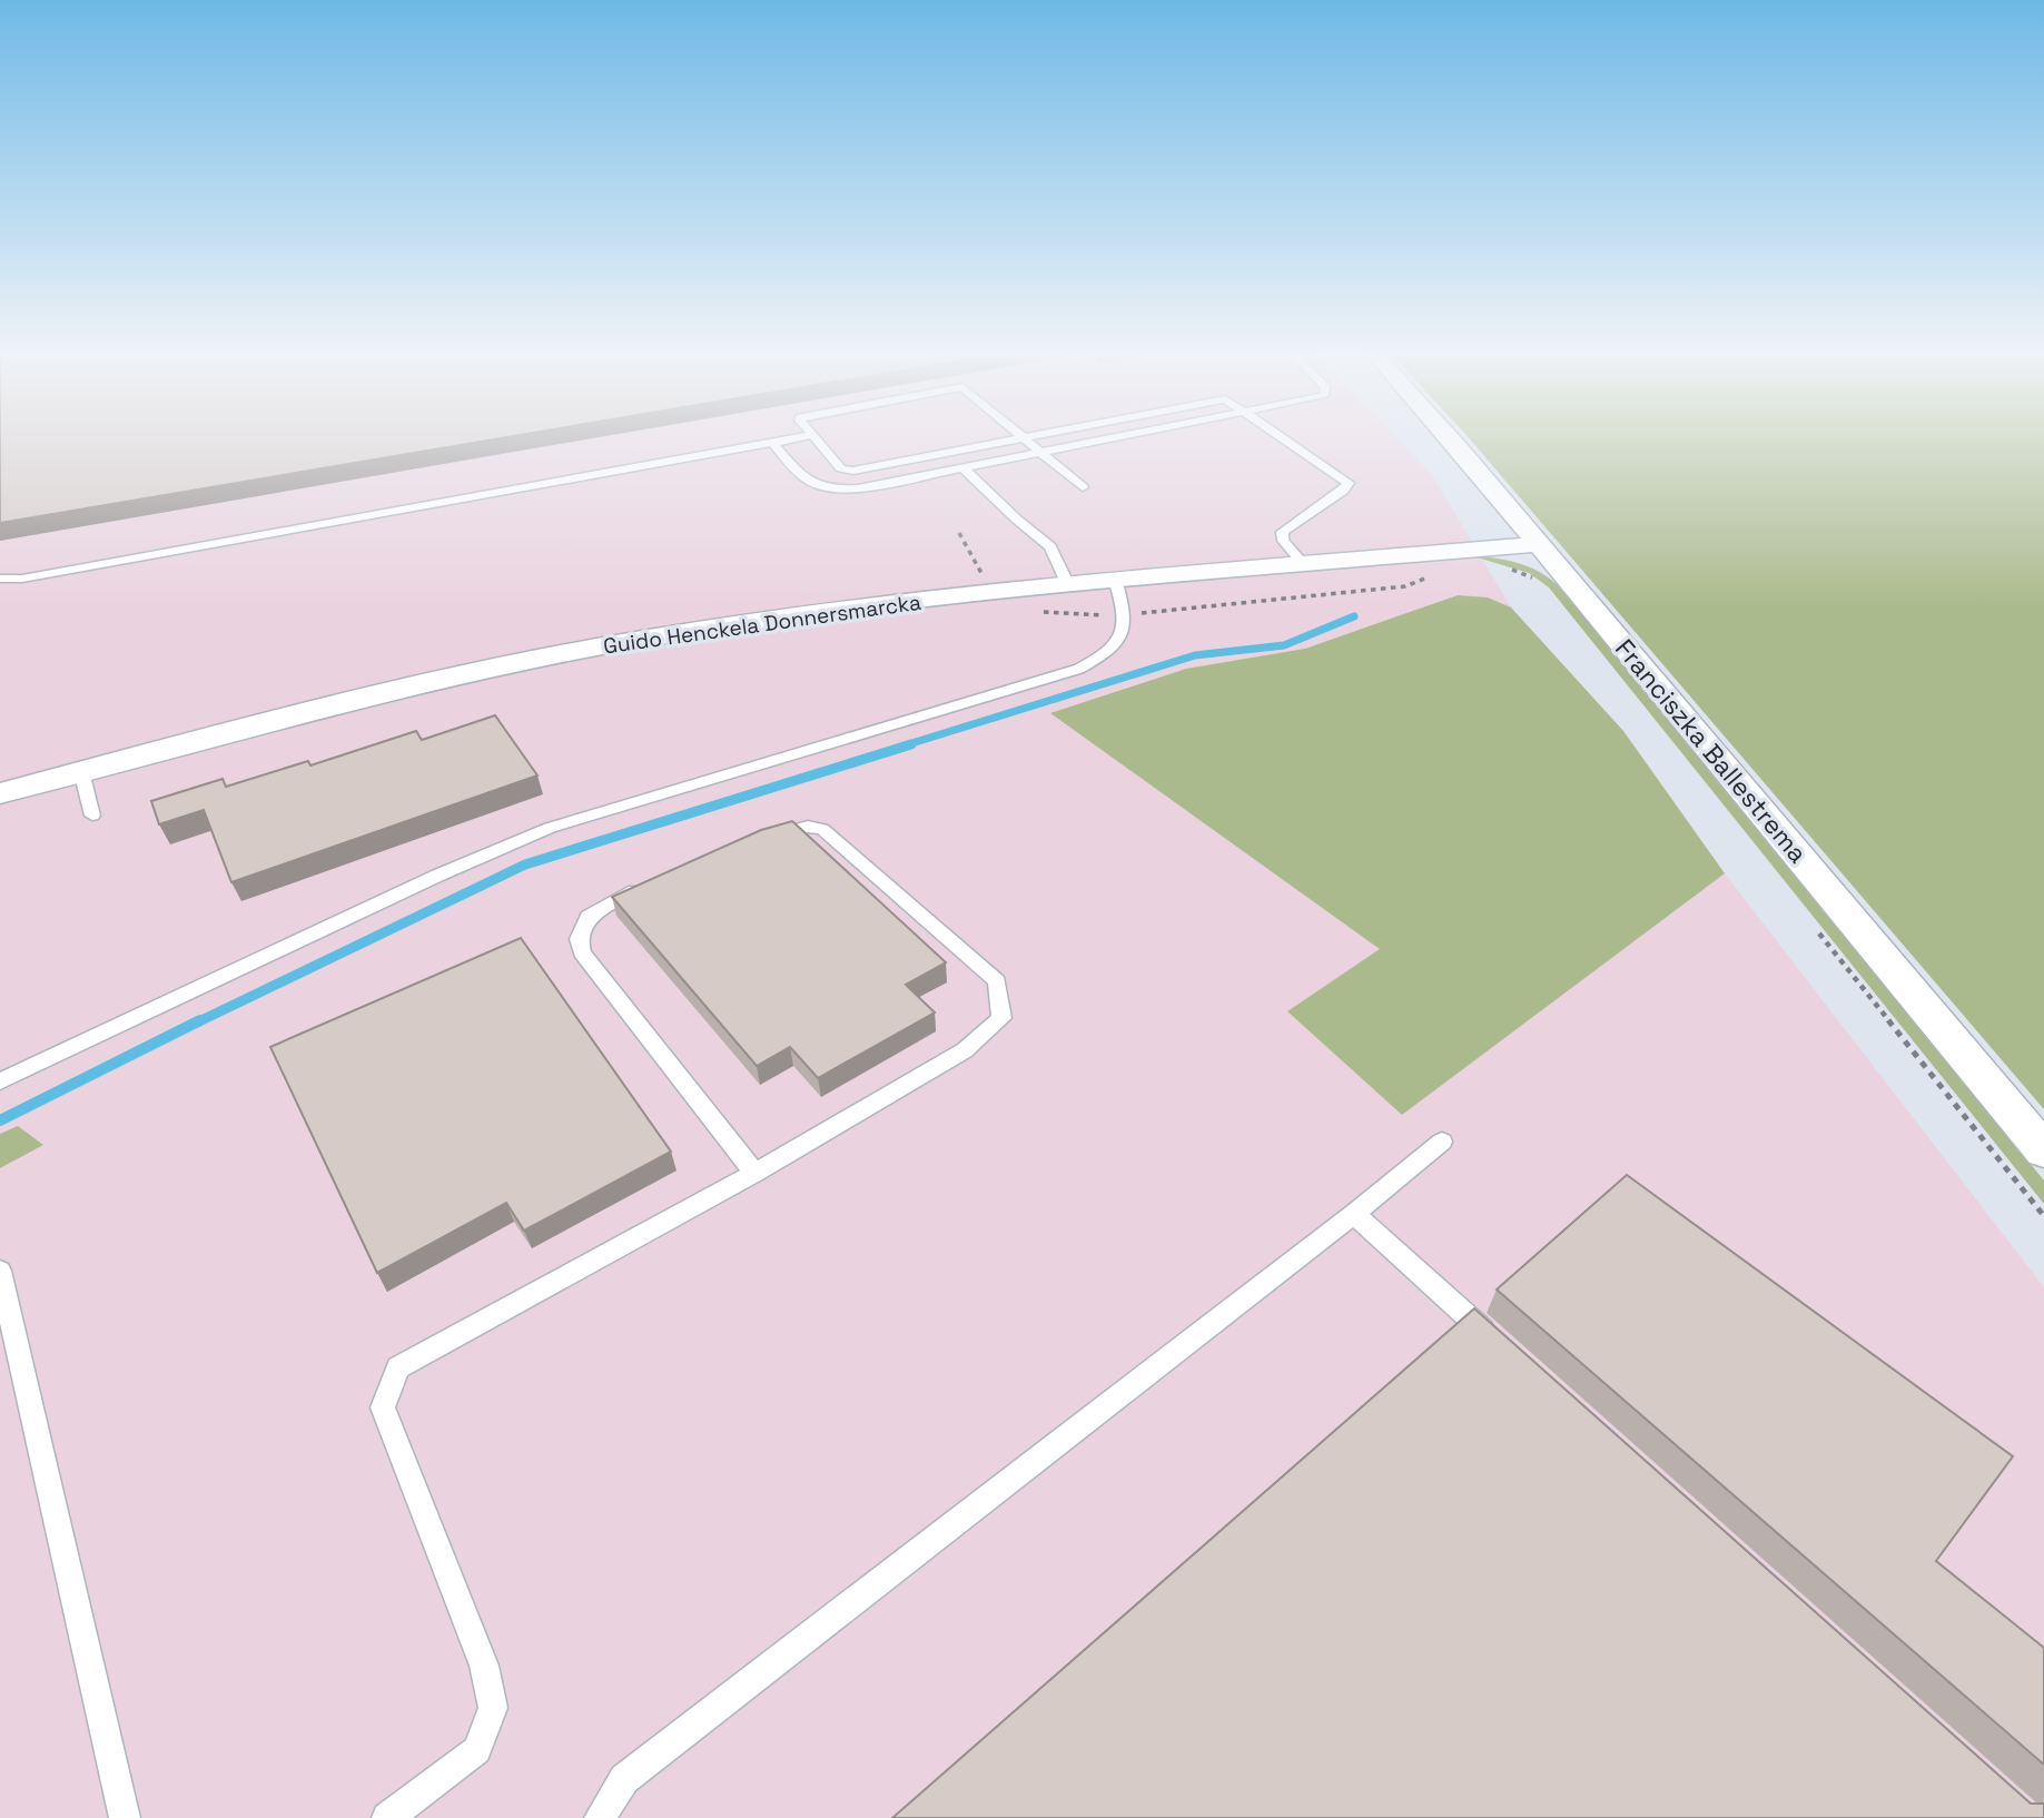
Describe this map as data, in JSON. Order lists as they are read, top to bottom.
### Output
{
  "streets": {
    "street": ["Guido Henckela Donnersmarcka", "Franciszka Ballestrema"]
  },
  "crossings": [
    ["Guido Henckela Donnersmarcka", "Franciszka Ballestrema"]
  ]
}
